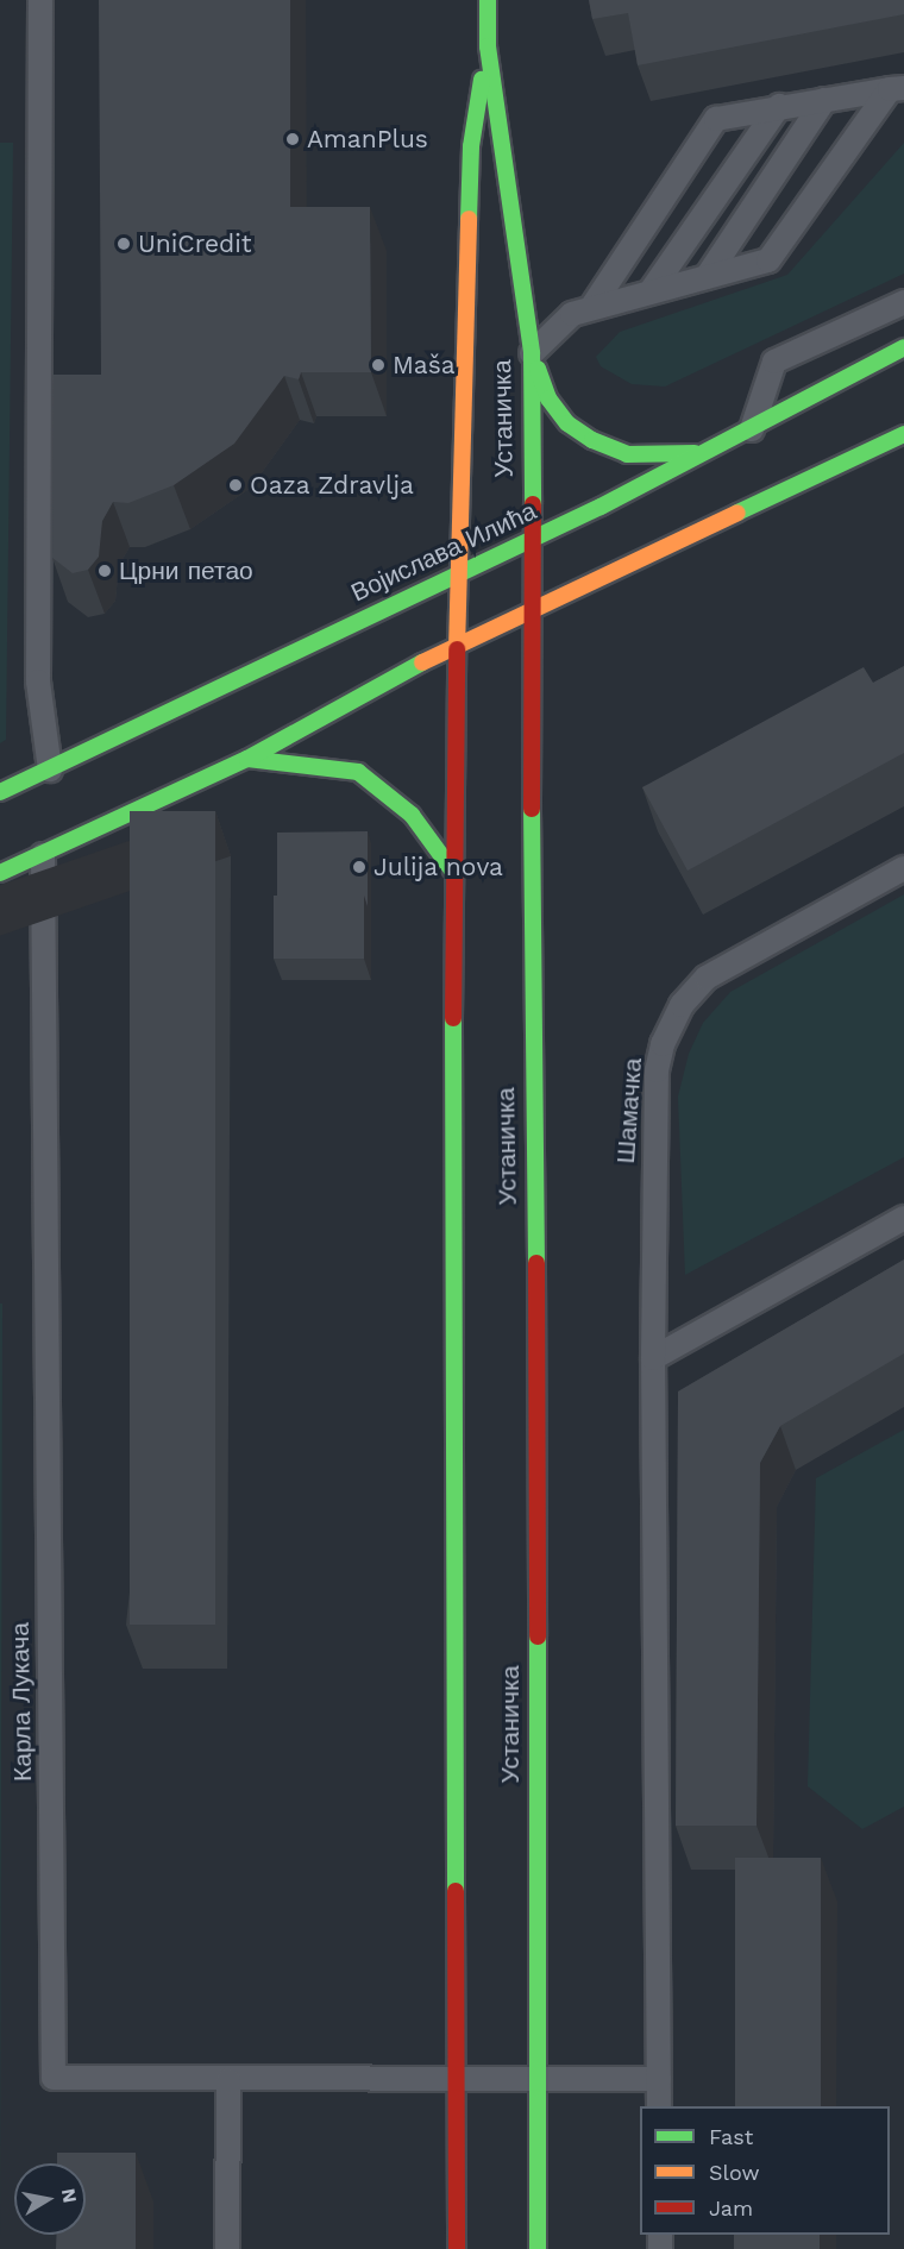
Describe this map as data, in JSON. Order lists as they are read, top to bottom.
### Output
{
  "streets": {
    "main road": ["Устаничка", "Војислава Илића"],
    "lane": ["Шамачка", "Карла Лукача"]
  },
  "crossings": [
    ["Устаничка", "Војислава Илића"]
  ],
  "places": [
    "AmanPlus",
    "UniCredit",
    "Maša",
    "Oaza Zdravlja",
    "Црни петао",
    "Julija nova"
  ],
  "legend": ["Fast", "Slow", "Jam"],
  "north": "right"
}
